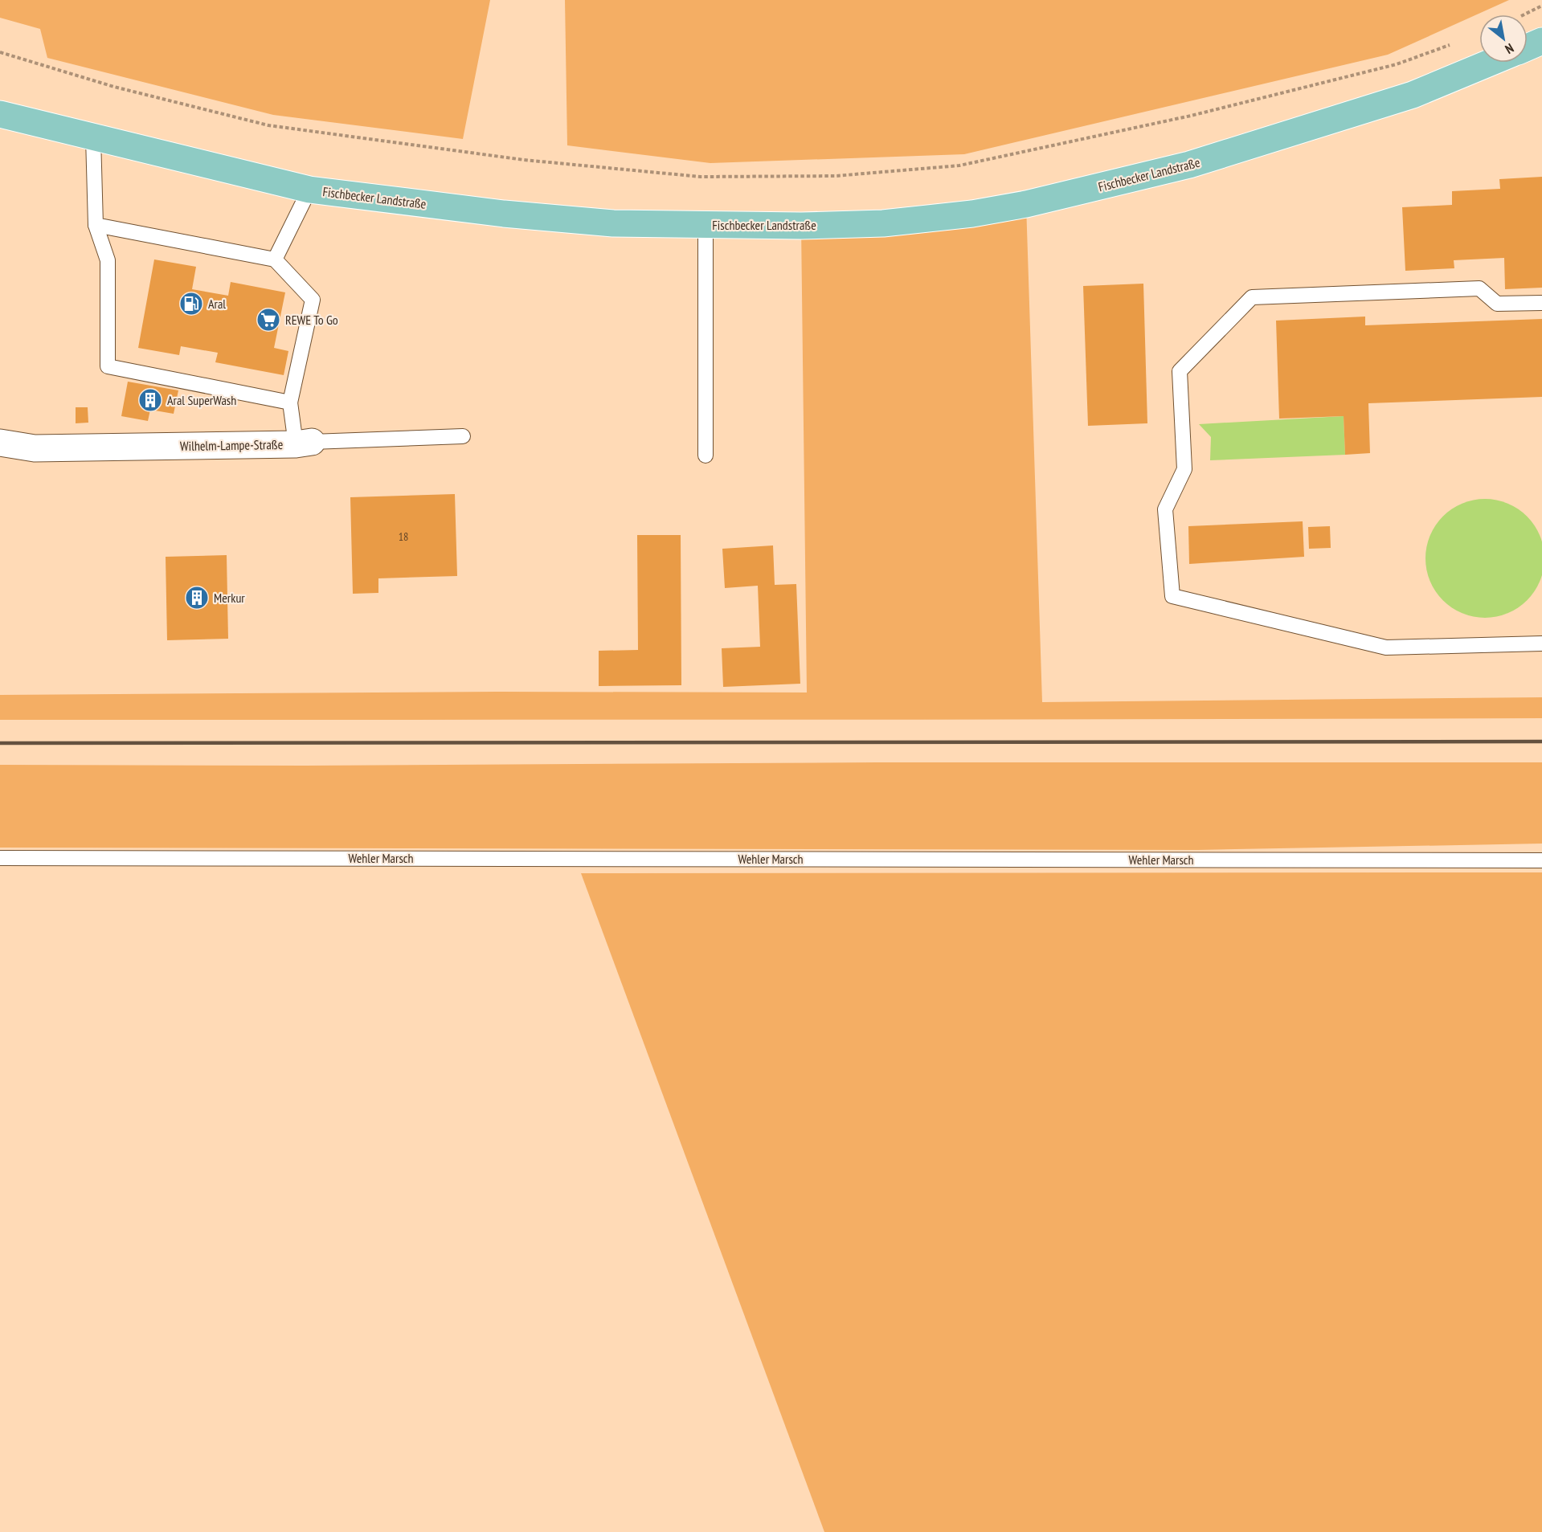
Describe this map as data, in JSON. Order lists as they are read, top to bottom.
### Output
{
  "streets": {
    "main road": ["Fischbecker Landstraße"],
    "street": ["Wilhelm-Lampe-Straße"],
    "lane": ["Wehler Marsch"]
  },
  "places": {
    "fuel station": ["Aral"],
    "supermarket": ["REWE To Go"],
    "building": ["Aral SuperWash", "Merkur"]
  },
  "house_numbers": ["18"],
  "north": "bottom right"
}
